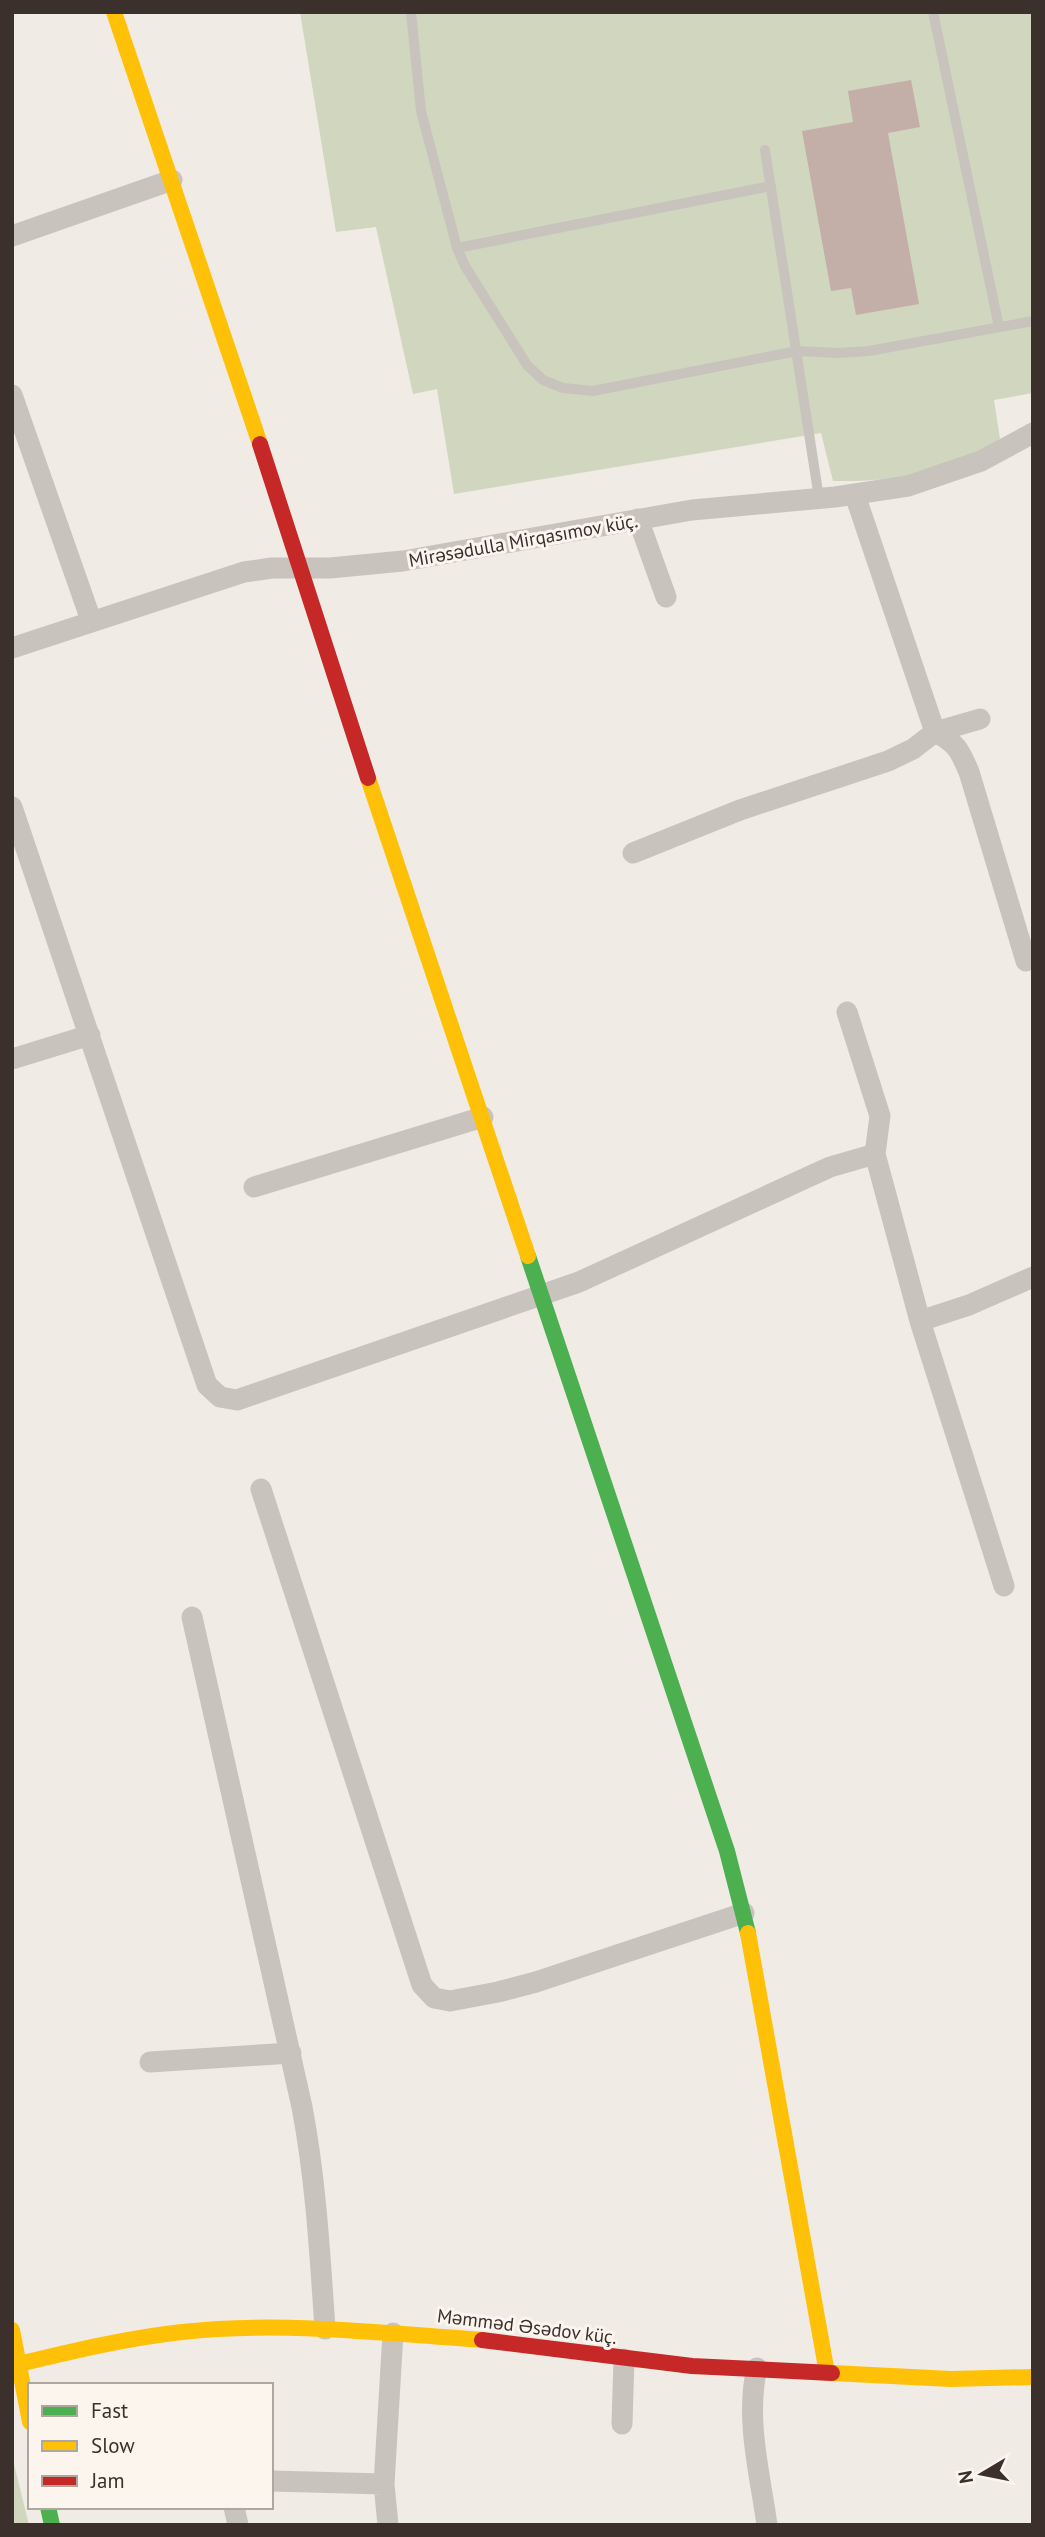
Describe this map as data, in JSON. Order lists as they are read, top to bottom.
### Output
{
  "streets": {
    "street": ["Mirəsədulla Mirqasımov küç.", "Məmməd Əsədov küç."]
  },
  "legend": ["Fast", "Slow", "Jam"],
  "north": "left"
}
